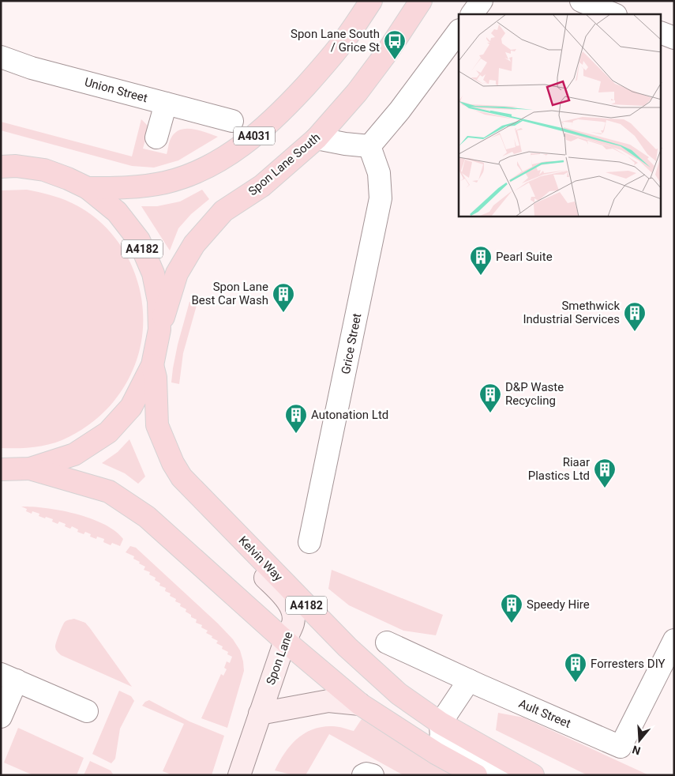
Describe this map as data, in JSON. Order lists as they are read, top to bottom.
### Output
{
  "streets": {
    "main road": [
      "A4031",
      "Spon Lane South",
      "A4182",
      "Kelvin Way"
    ],
    "street": [
      "Union Street",
      "Grice Street",
      "Spon Lane",
      "Ault Street"
    ]
  },
  "crossings": [
    ["A4031", "A4182"],
    ["Spon Lane South", "A4182"],
    ["A4182", "Kelvin Way"],
    ["A4182", "Spon Lane"],
    ["Kelvin Way", "Spon Lane"]
  ],
  "places": {
    "bus stop": ["Spon Lane South / Grice St"],
    "building": [
      "Pearl Suite",
      "Spon Lane Best Car Wash",
      "Smethwick Industrial Services",
      "D&P Waste Recycling",
      "Autonation Ltd",
      "Riaar Plastics Ltd",
      "Speedy Hire",
      "Forresters DIY"
    ]
  },
  "north": "bottom"
}
